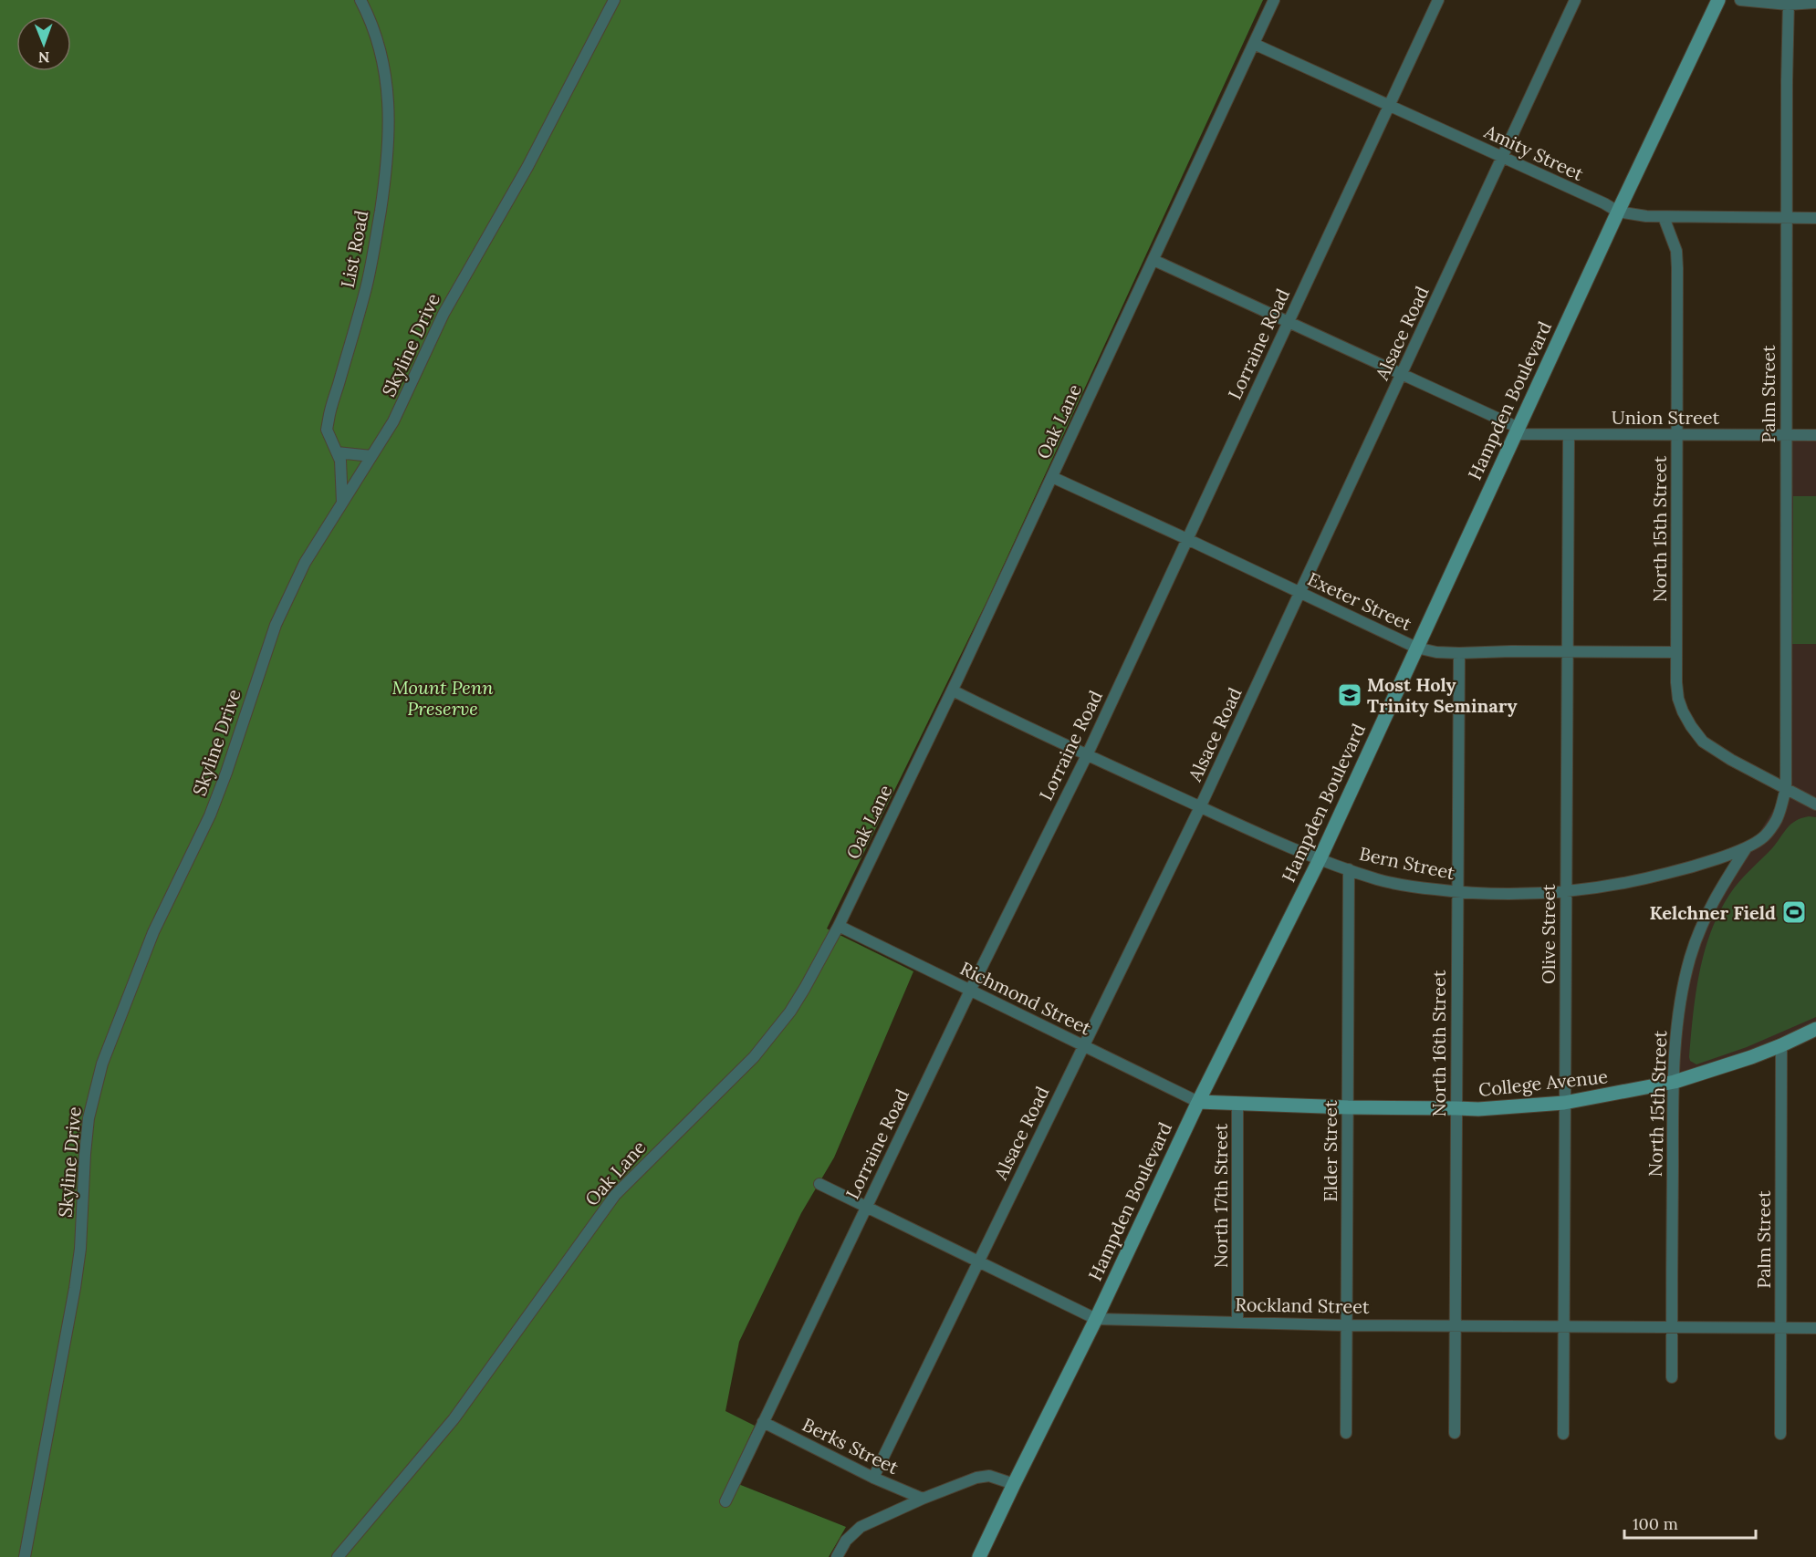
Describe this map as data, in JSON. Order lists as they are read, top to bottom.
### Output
{
  "streets": {
    "main road": ["Hampden Boulevard", "College Avenue"],
    "street": [
      "Amity Street",
      "List Road",
      "Alsace Road",
      "Lorraine Road",
      "Skyline Drive",
      "Palm Street",
      "Union Street",
      "Oak Lane",
      "North 15th Street",
      "Exeter Street",
      "Bern Street",
      "Olive Street",
      "Richmond Street",
      "North 16th Street",
      "Elder Street",
      "North 17th Street",
      "Rockland Street",
      "Berks Street"
    ]
  },
  "crossings": [
    ["Amity Street", "Alsace Road"],
    ["Amity Street", "Lorraine Road"],
    ["Amity Street", "Palm Street"],
    ["Amity Street", "Hampden Boulevard"],
    ["Amity Street", "Oak Lane"],
    ["Amity Street", "North 15th Street"],
    ["List Road", "Skyline Drive"],
    ["Alsace Road", "Union Street"],
    ["Alsace Road", "Exeter Street"],
    ["Alsace Road", "Bern Street"],
    ["Alsace Road", "Richmond Street"],
    ["Alsace Road", "Rockland Street"],
    ["Alsace Road", "Berks Street"],
    ["Lorraine Road", "Union Street"],
    ["Lorraine Road", "Exeter Street"],
    ["Lorraine Road", "Bern Street"],
    ["Lorraine Road", "Richmond Street"],
    ["Lorraine Road", "Rockland Street"],
    ["Lorraine Road", "Berks Street"],
    ["Palm Street", "Union Street"],
    ["Palm Street", "North 15th Street"],
    ["Palm Street", "Bern Street"],
    ["Palm Street", "College Avenue"],
    ["Palm Street", "Rockland Street"],
    ["Hampden Boulevard", "Union Street"],
    ["Hampden Boulevard", "Exeter Street"],
    ["Hampden Boulevard", "Bern Street"],
    ["Hampden Boulevard", "Richmond Street"],
    ["Hampden Boulevard", "College Avenue"],
    ["Hampden Boulevard", "Rockland Street"],
    ["Union Street", "Oak Lane"],
    ["Union Street", "North 15th Street"],
    ["Union Street", "Olive Street"],
    ["Oak Lane", "Exeter Street"],
    ["Oak Lane", "Bern Street"],
    ["Oak Lane", "Richmond Street"],
    ["North 15th Street", "Exeter Street"],
    ["North 15th Street", "Bern Street"],
    ["North 15th Street", "College Avenue"],
    ["North 15th Street", "Rockland Street"],
    ["Exeter Street", "Olive Street"],
    ["Exeter Street", "North 16th Street"],
    ["Bern Street", "Olive Street"],
    ["Bern Street", "North 16th Street"],
    ["Bern Street", "Elder Street"],
    ["Olive Street", "College Avenue"],
    ["Olive Street", "Rockland Street"],
    ["Richmond Street", "College Avenue"],
    ["North 16th Street", "College Avenue"],
    ["North 16th Street", "Rockland Street"],
    ["College Avenue", "Elder Street"],
    ["College Avenue", "North 17th Street"],
    ["Elder Street", "Rockland Street"],
    ["North 17th Street", "Rockland Street"]
  ],
  "parks": ["Mount Penn Preserve"],
  "places": {
    "school or university": ["Most Holy Trinity Seminary"],
    "sports": ["Kelchner Field"]
  },
  "scale_bar": "100 m",
  "north": "bottom"
}
